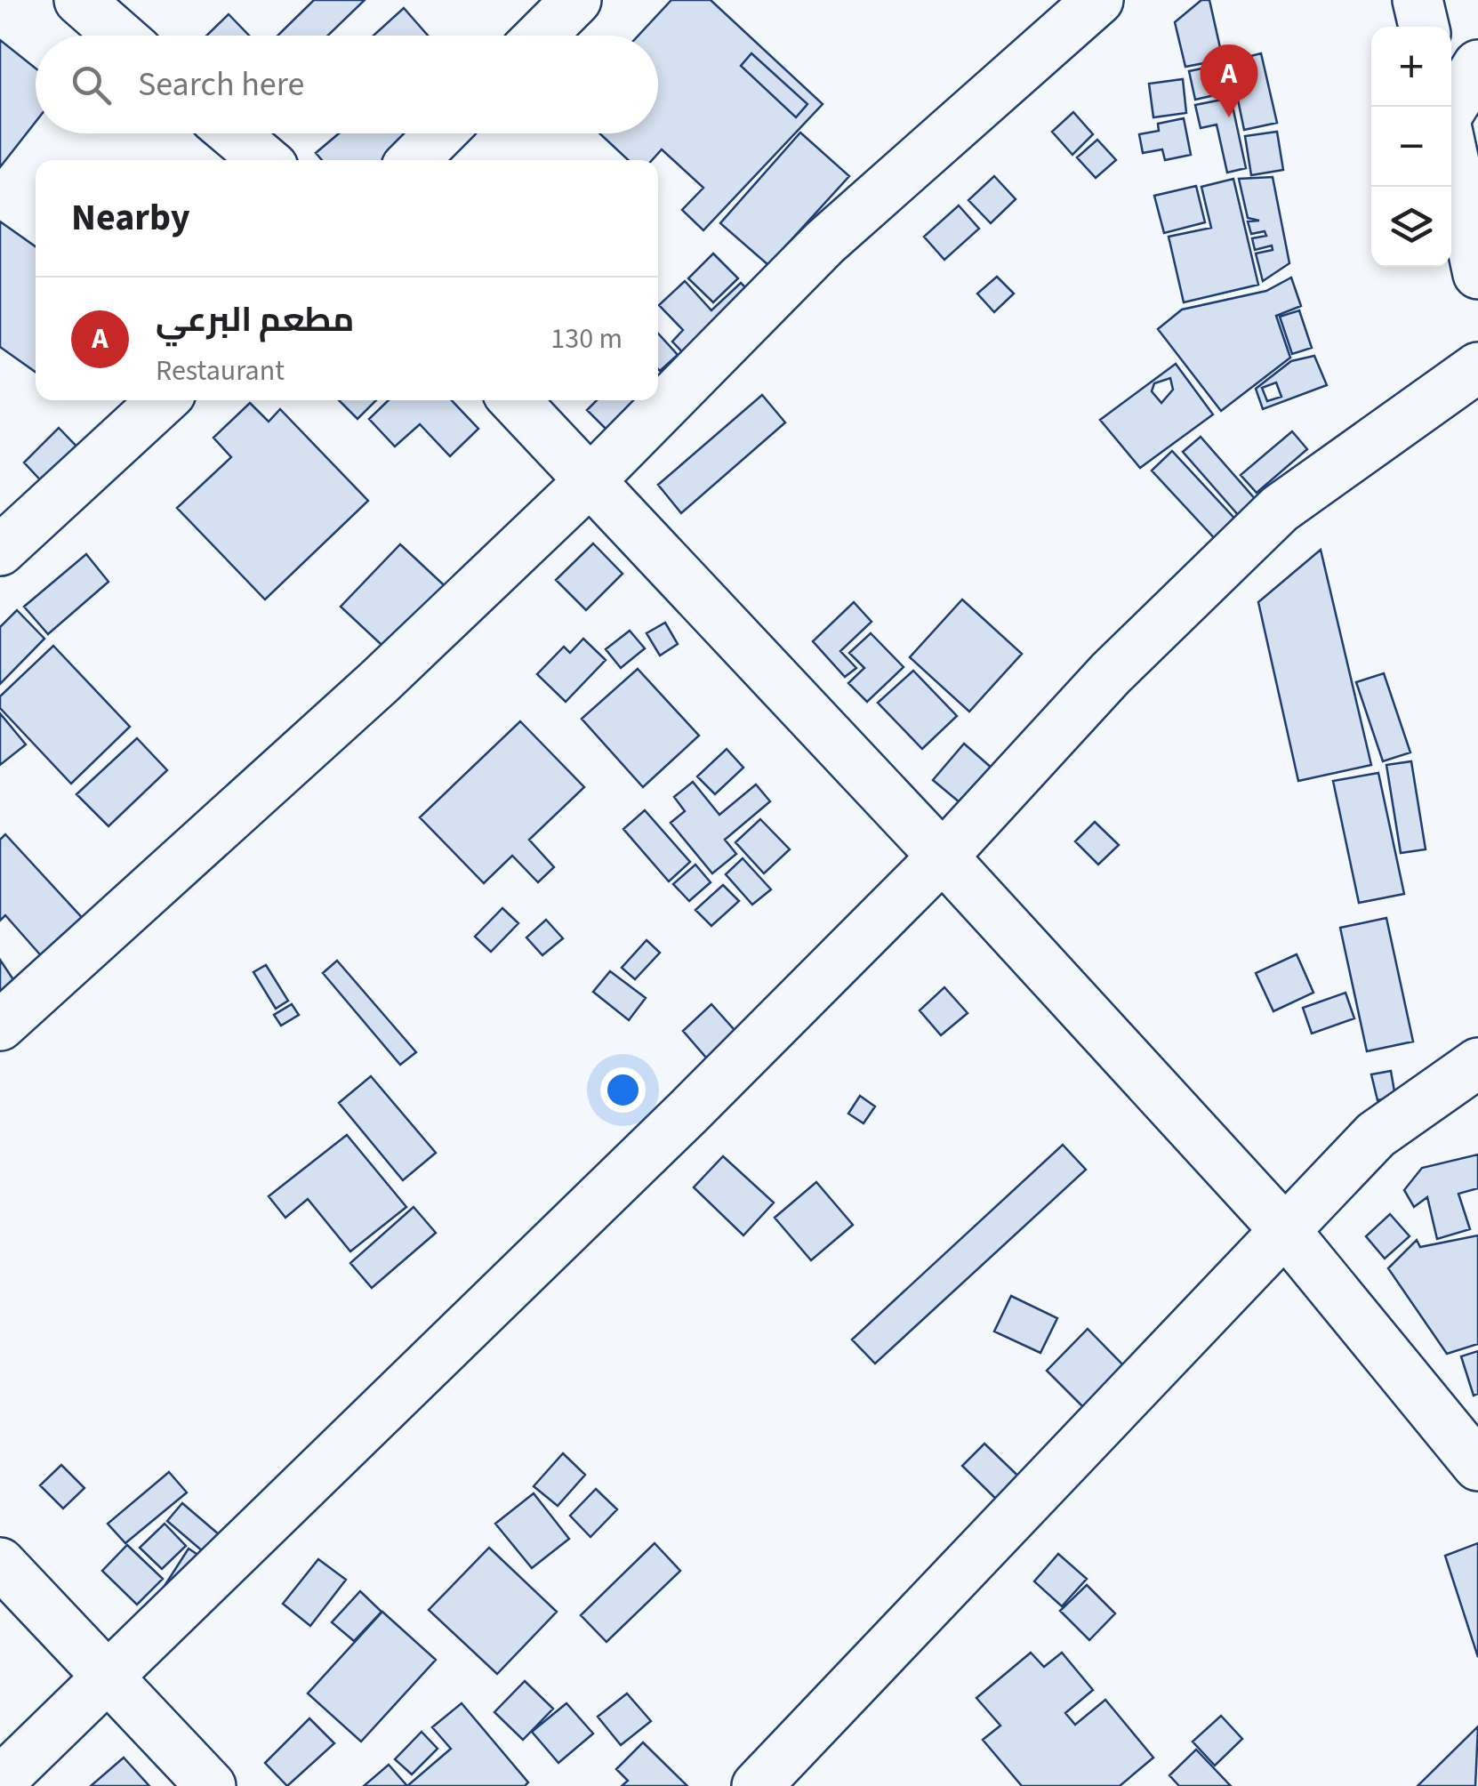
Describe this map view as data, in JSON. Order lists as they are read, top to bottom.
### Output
{
  "page": {
    "map_buttons": ["+", "−"],
    "search": "Search here",
    "pins": "A",
    "heading": "Nearby",
    "list": [
      {
        "mark": "A",
        "name": "مطعم البرعي",
        "note": "Restaurant",
        "value": "130 m"
      }
    ]
  }
}
